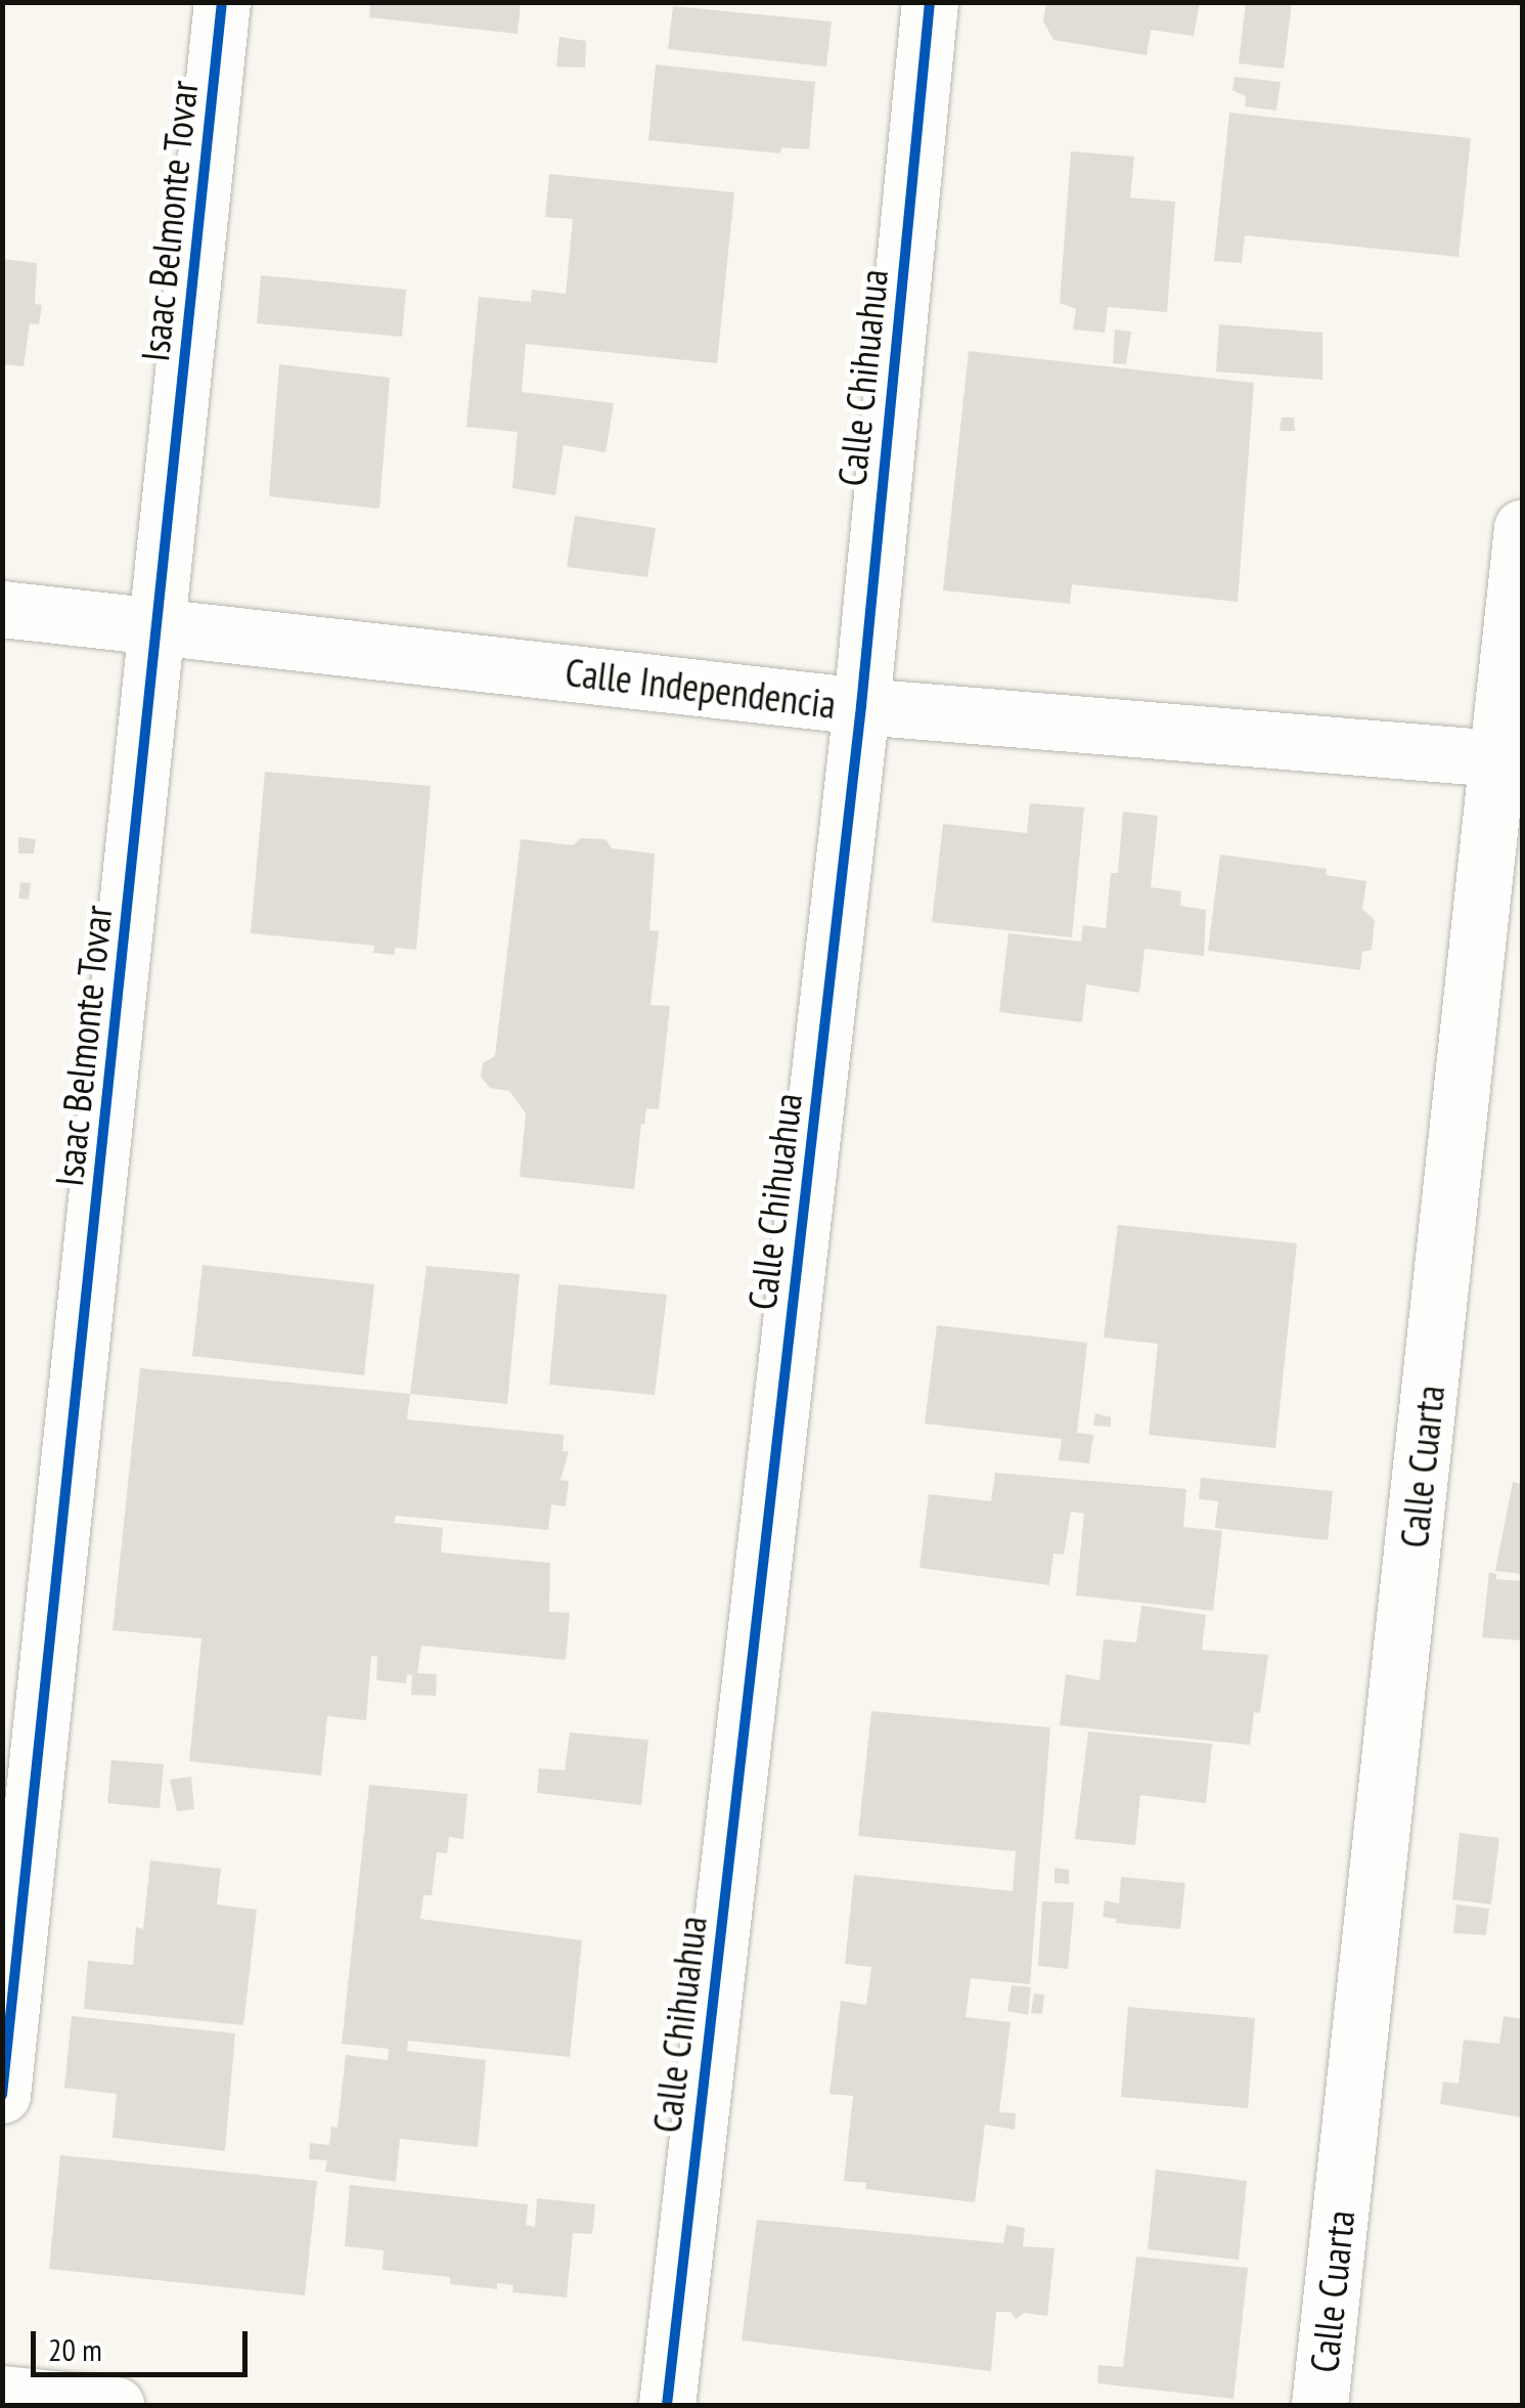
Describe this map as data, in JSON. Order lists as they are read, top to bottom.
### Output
{
  "streets": {
    "street": [
      "Isaac Belmonte Tovar",
      "Calle Chihuahua",
      "Calle Independencia",
      "Calle Cuarta"
    ]
  },
  "crossings": [
    ["Isaac Belmonte Tovar", "Calle Independencia"],
    ["Calle Chihuahua", "Calle Independencia"],
    ["Calle Independencia", "Calle Cuarta"]
  ],
  "scale_bar": "20 m"
}
